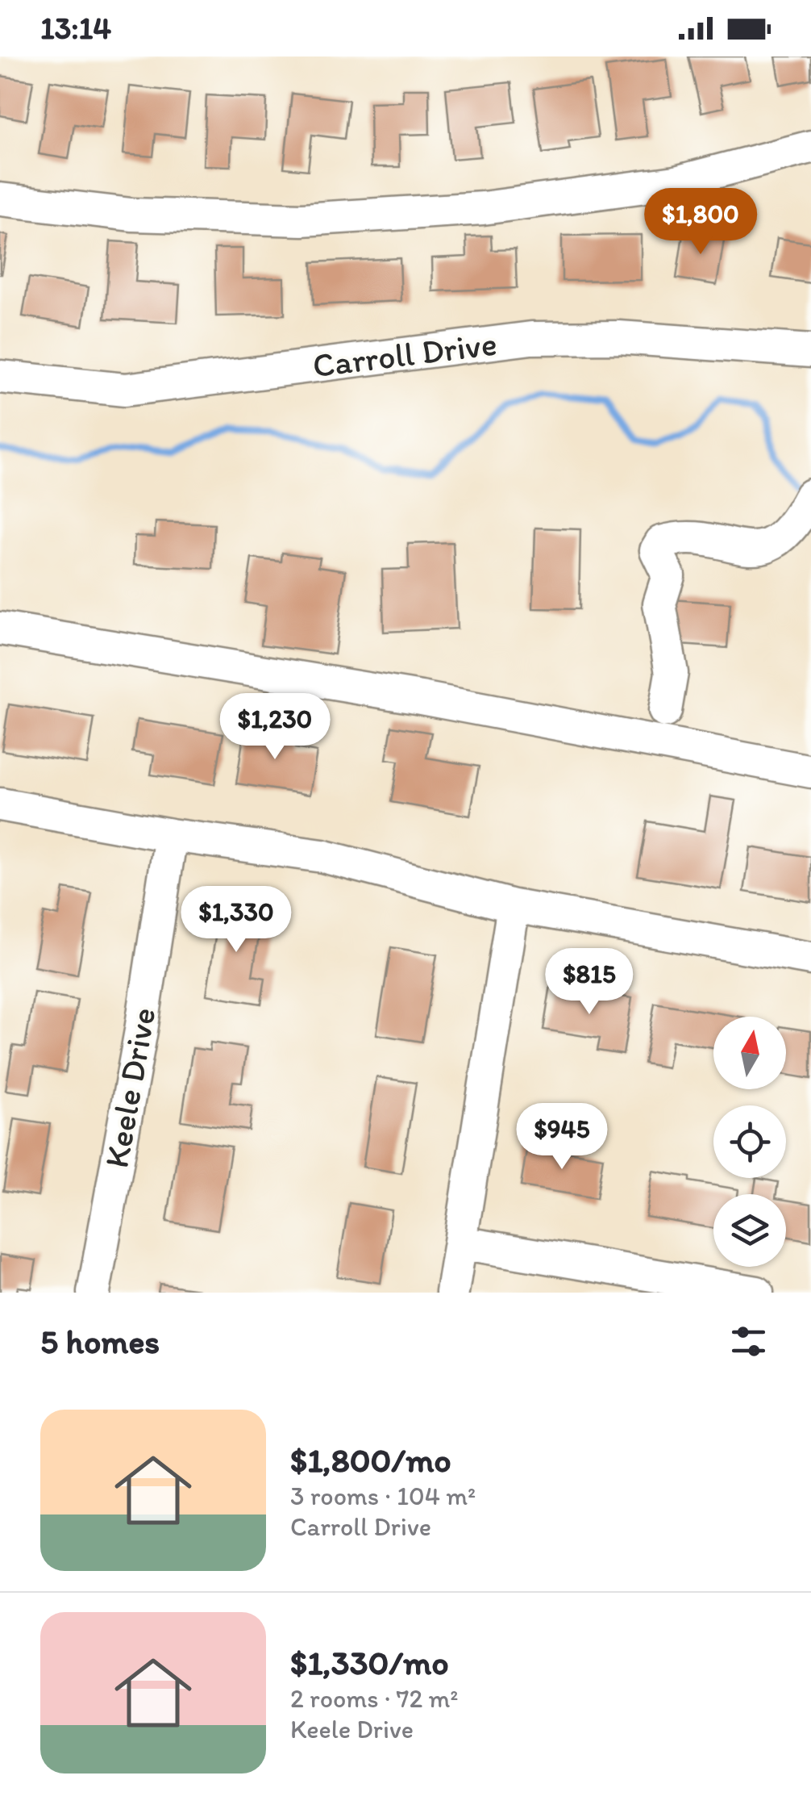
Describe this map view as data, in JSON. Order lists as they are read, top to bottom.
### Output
{
  "streets": {
    "street": ["Carroll Drive", "Keele Drive"]
  },
  "north": "top",
  "page": {
    "status": "13:14",
    "price": [
      "$1,800",
      "$1,230",
      "$1,330",
      "$815",
      "$945"
    ],
    "heading": "5 homes",
    "list": [
      {
        "name": "$1,800/mo",
        "note": "3 rooms · 104 m² · Carroll Drive"
      },
      {
        "name": "$1,330/mo",
        "note": "2 rooms · 72 m² · Keele Drive"
      }
    ]
  }
}
